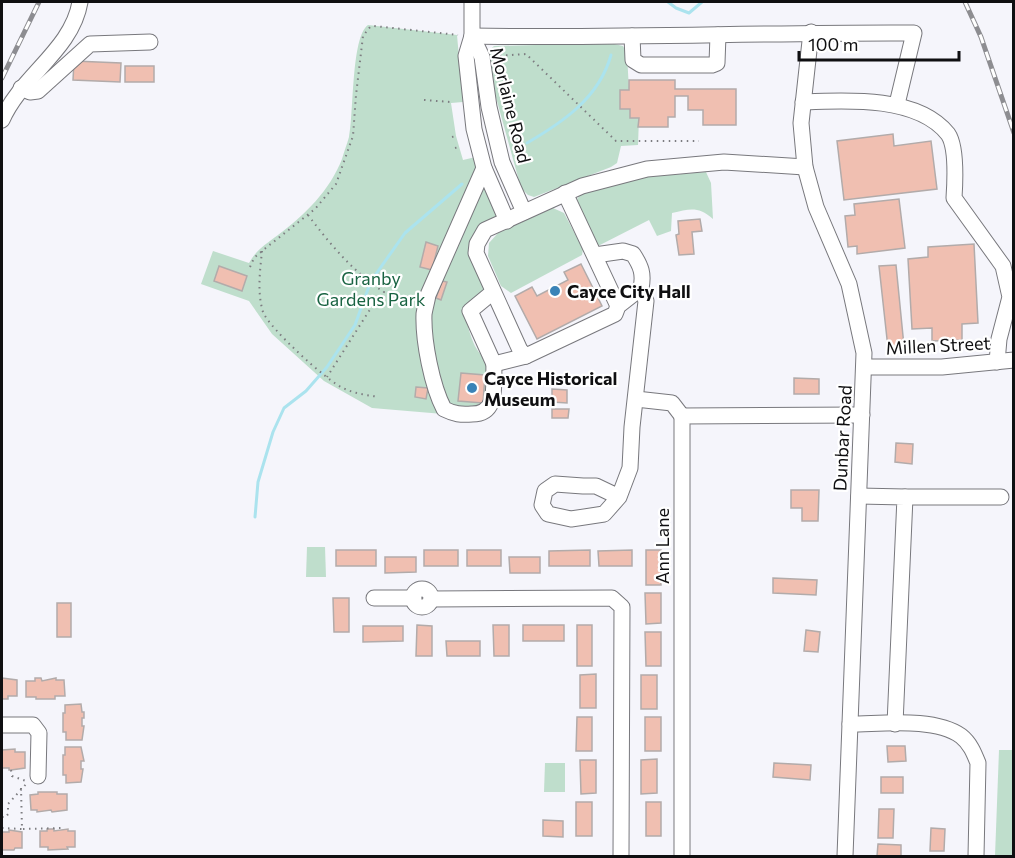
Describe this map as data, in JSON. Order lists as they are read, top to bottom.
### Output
{
  "streets": {
    "street": [
      "Morlaine Road",
      "Millen Street",
      "Dunbar Road",
      "Ann Lane"
    ]
  },
  "crossings": [
    ["Millen Street", "Dunbar Road"]
  ],
  "parks": ["Granby Gardens Park"],
  "places": ["Cayce City Hall", "Cayce Historical Museum"],
  "scale_bar": "100 m"
}
